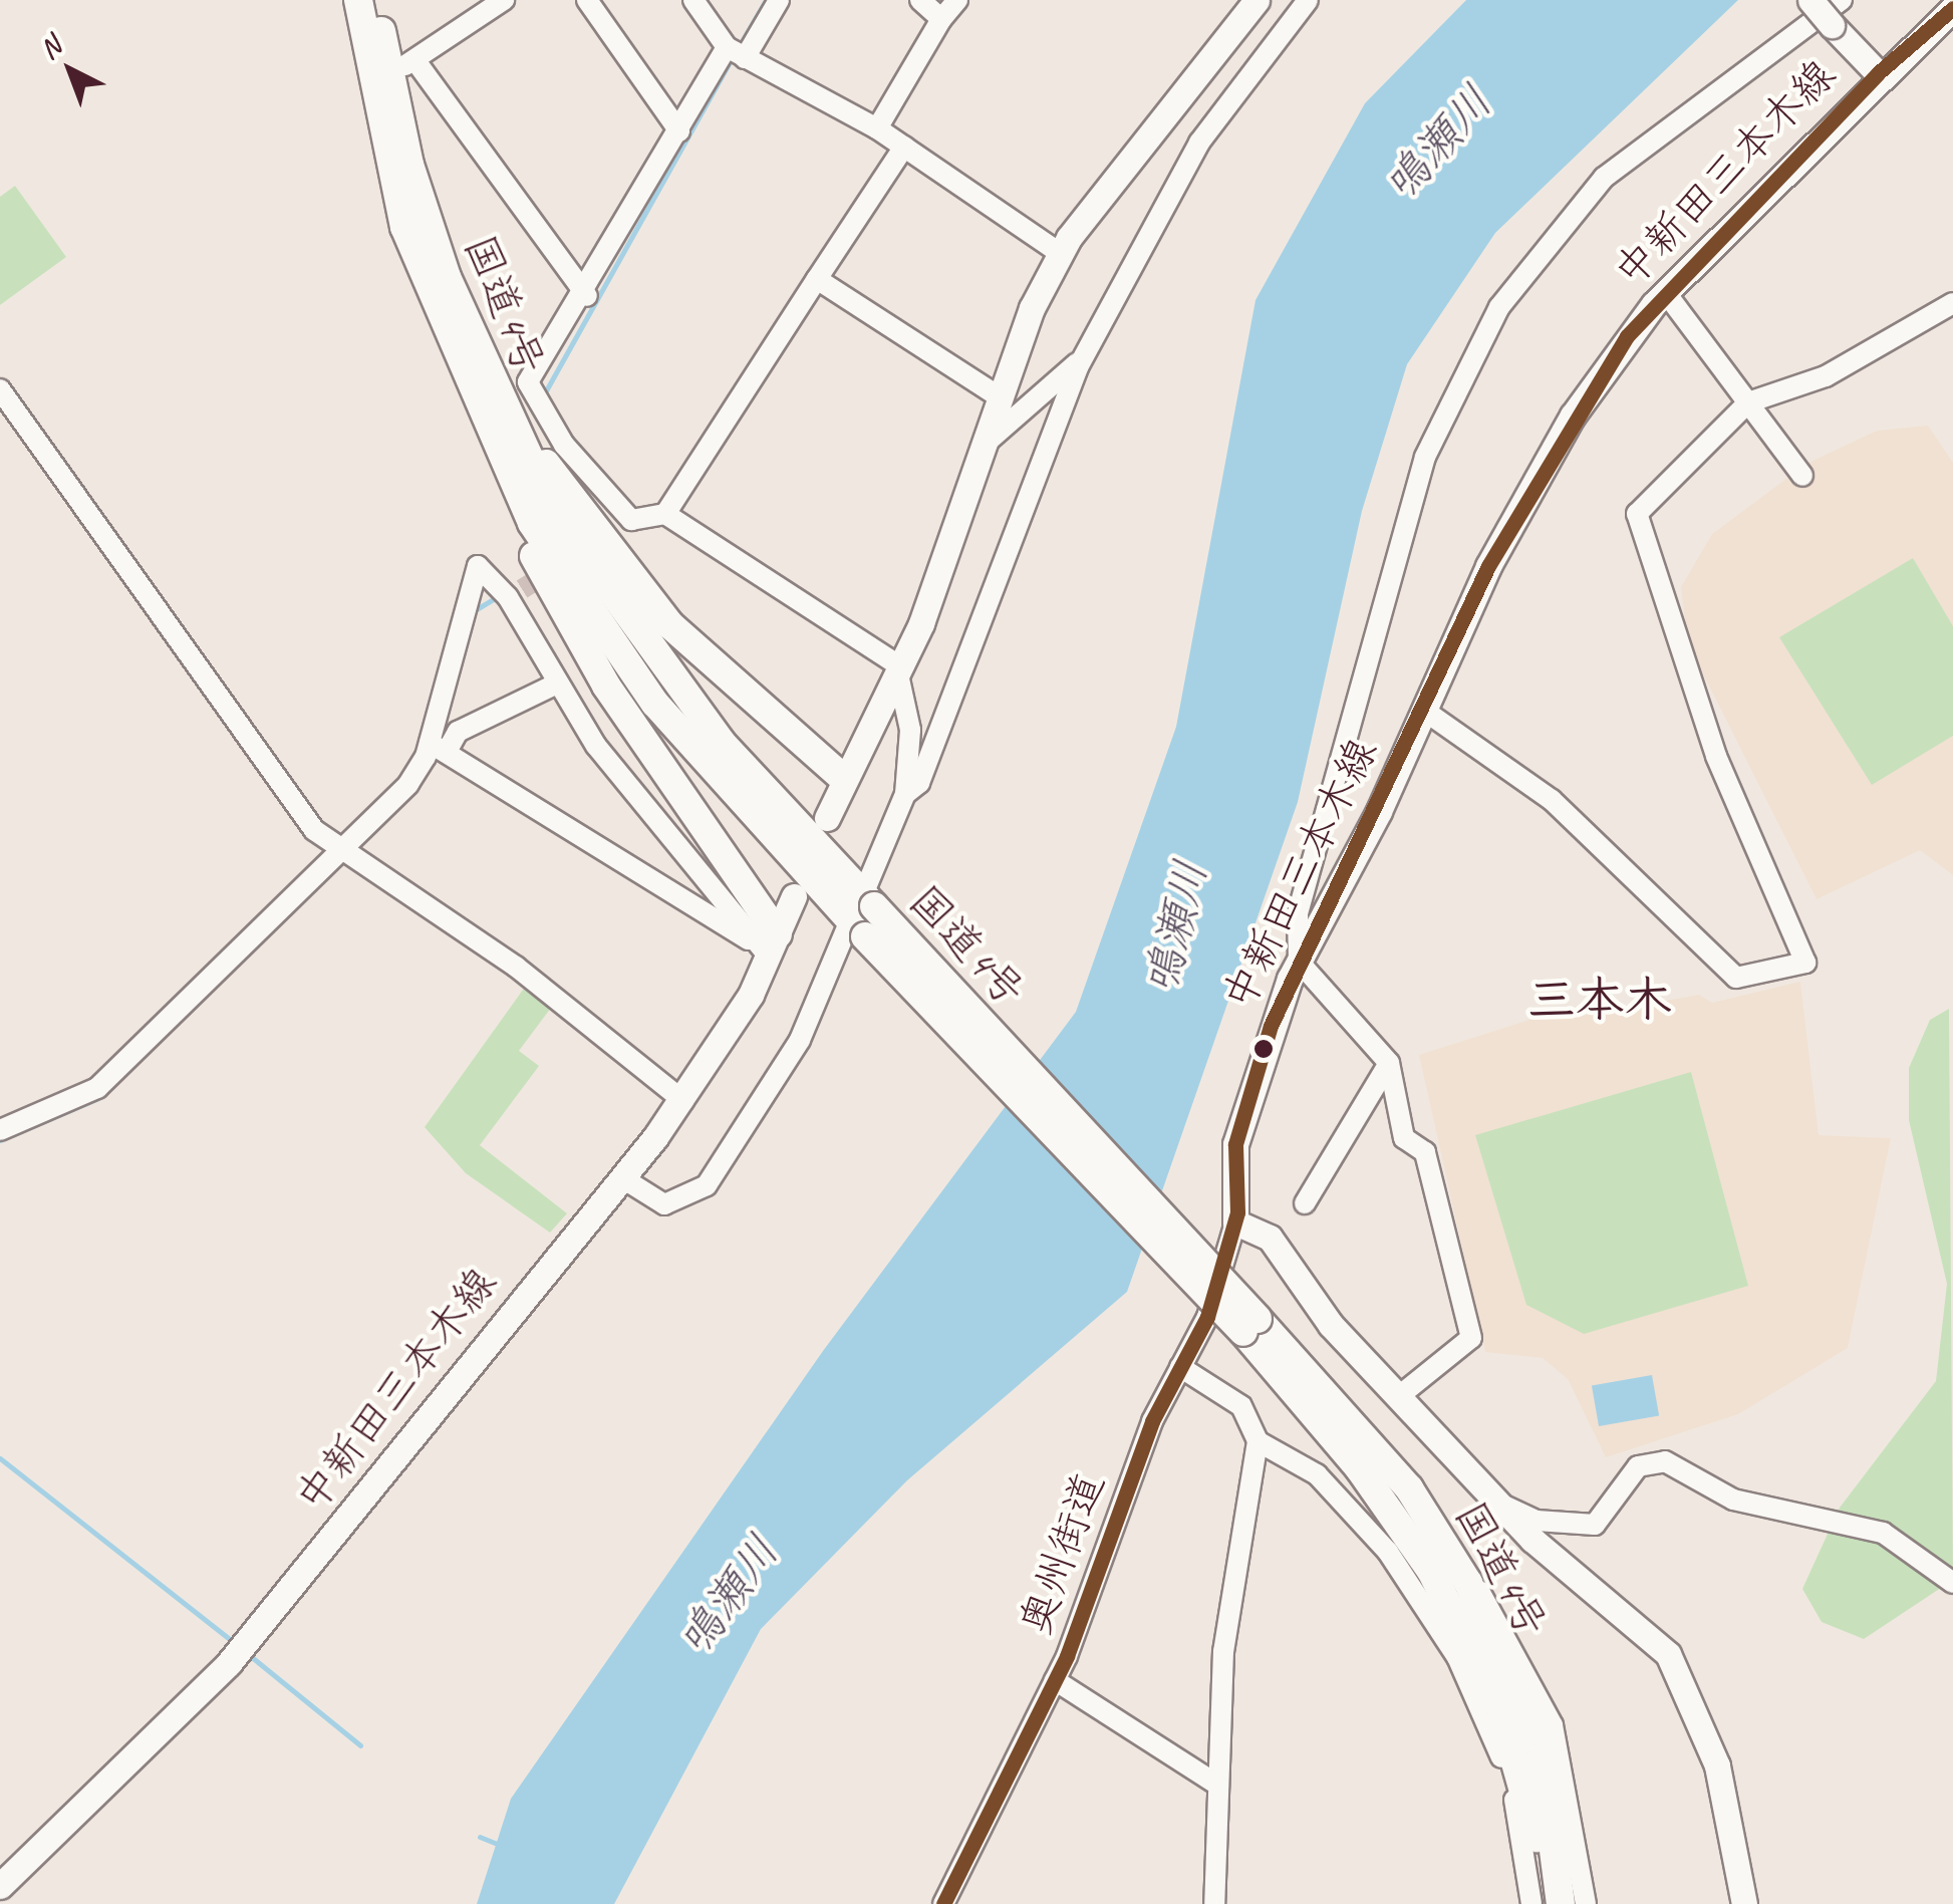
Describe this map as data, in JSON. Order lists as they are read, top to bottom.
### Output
{
  "streets": {
    "highway": ["国道4号"],
    "main road": ["中新田三本木線"],
    "street": ["奥州街道"]
  },
  "crossings": [
    ["中新田三本木線", "奥州街道"]
  ],
  "districts": ["三本木"],
  "water": ["鳴瀬川"],
  "north": "top left"
}
